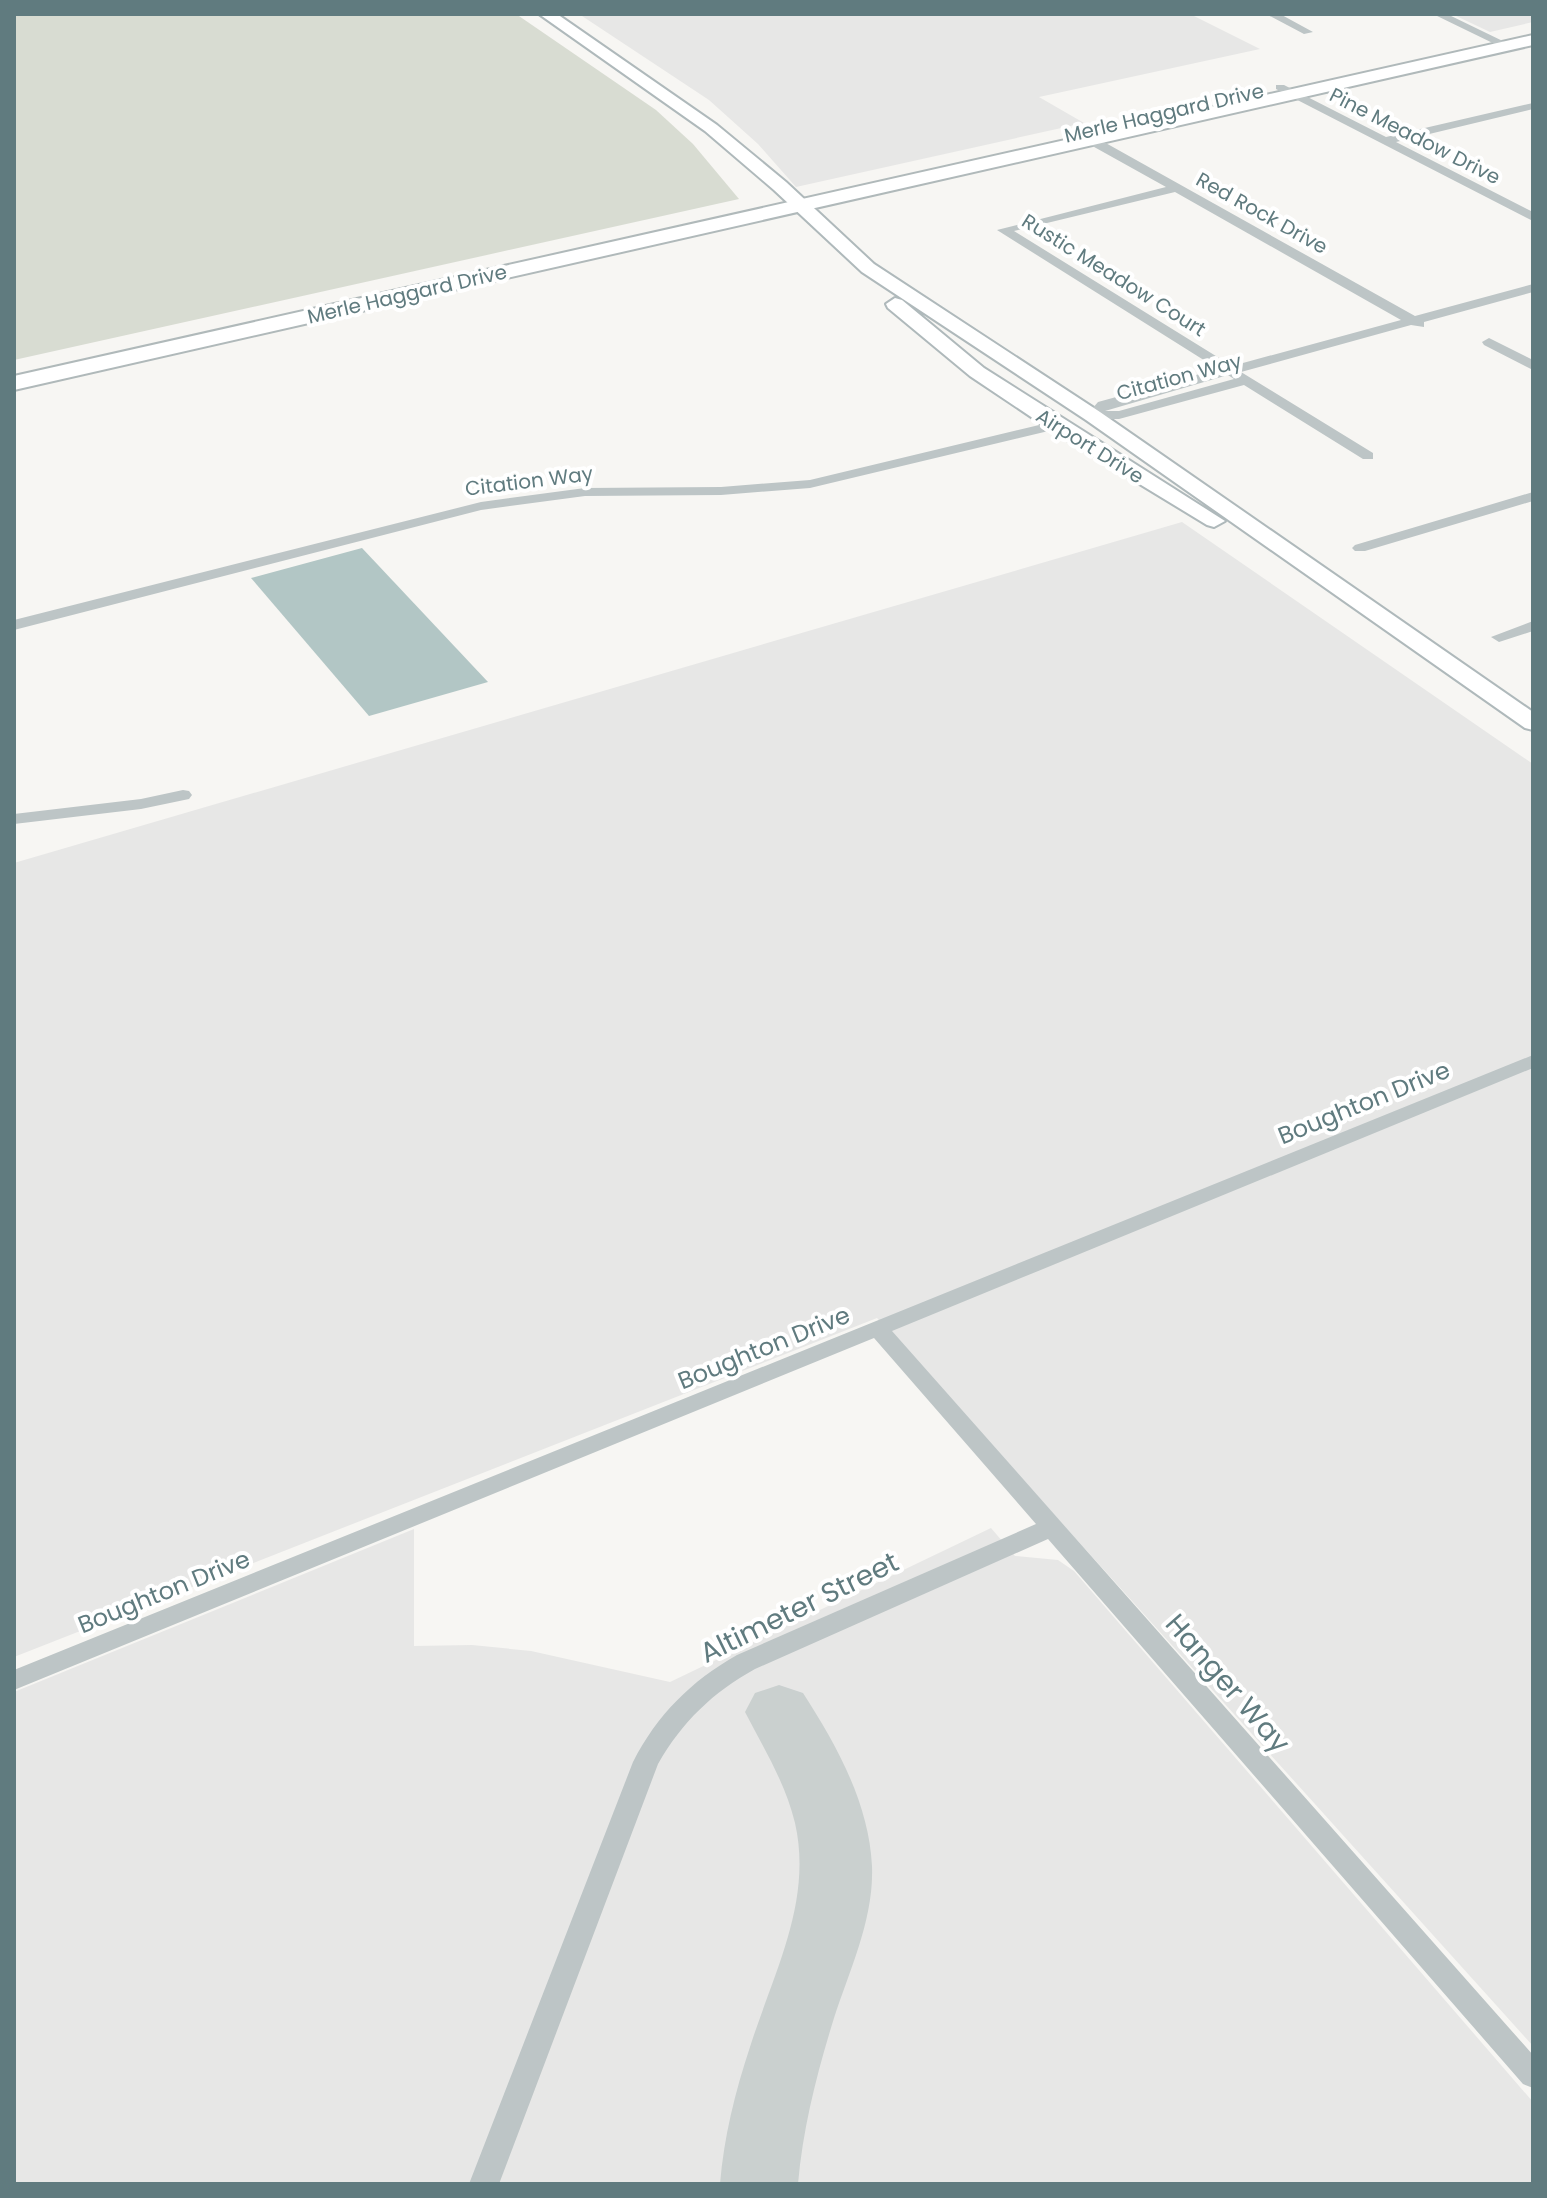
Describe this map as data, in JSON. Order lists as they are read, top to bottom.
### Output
{
  "streets": {
    "main road": ["Merle Haggard Drive", "Airport Drive"],
    "street": [
      "Pine Meadow Drive",
      "Red Rock Drive",
      "Rustic Meadow Court",
      "Citation Way",
      "Boughton Drive",
      "Altimeter Street",
      "Hanger Way"
    ]
  },
  "crossings": [
    ["Merle Haggard Drive", "Pine Meadow Drive"],
    ["Merle Haggard Drive", "Red Rock Drive"],
    ["Merle Haggard Drive", "Airport Drive"],
    ["Red Rock Drive", "Rustic Meadow Court"],
    ["Red Rock Drive", "Citation Way"],
    ["Rustic Meadow Court", "Citation Way"],
    ["Citation Way", "Airport Drive"],
    ["Boughton Drive", "Hanger Way"],
    ["Altimeter Street", "Hanger Way"]
  ]
}
